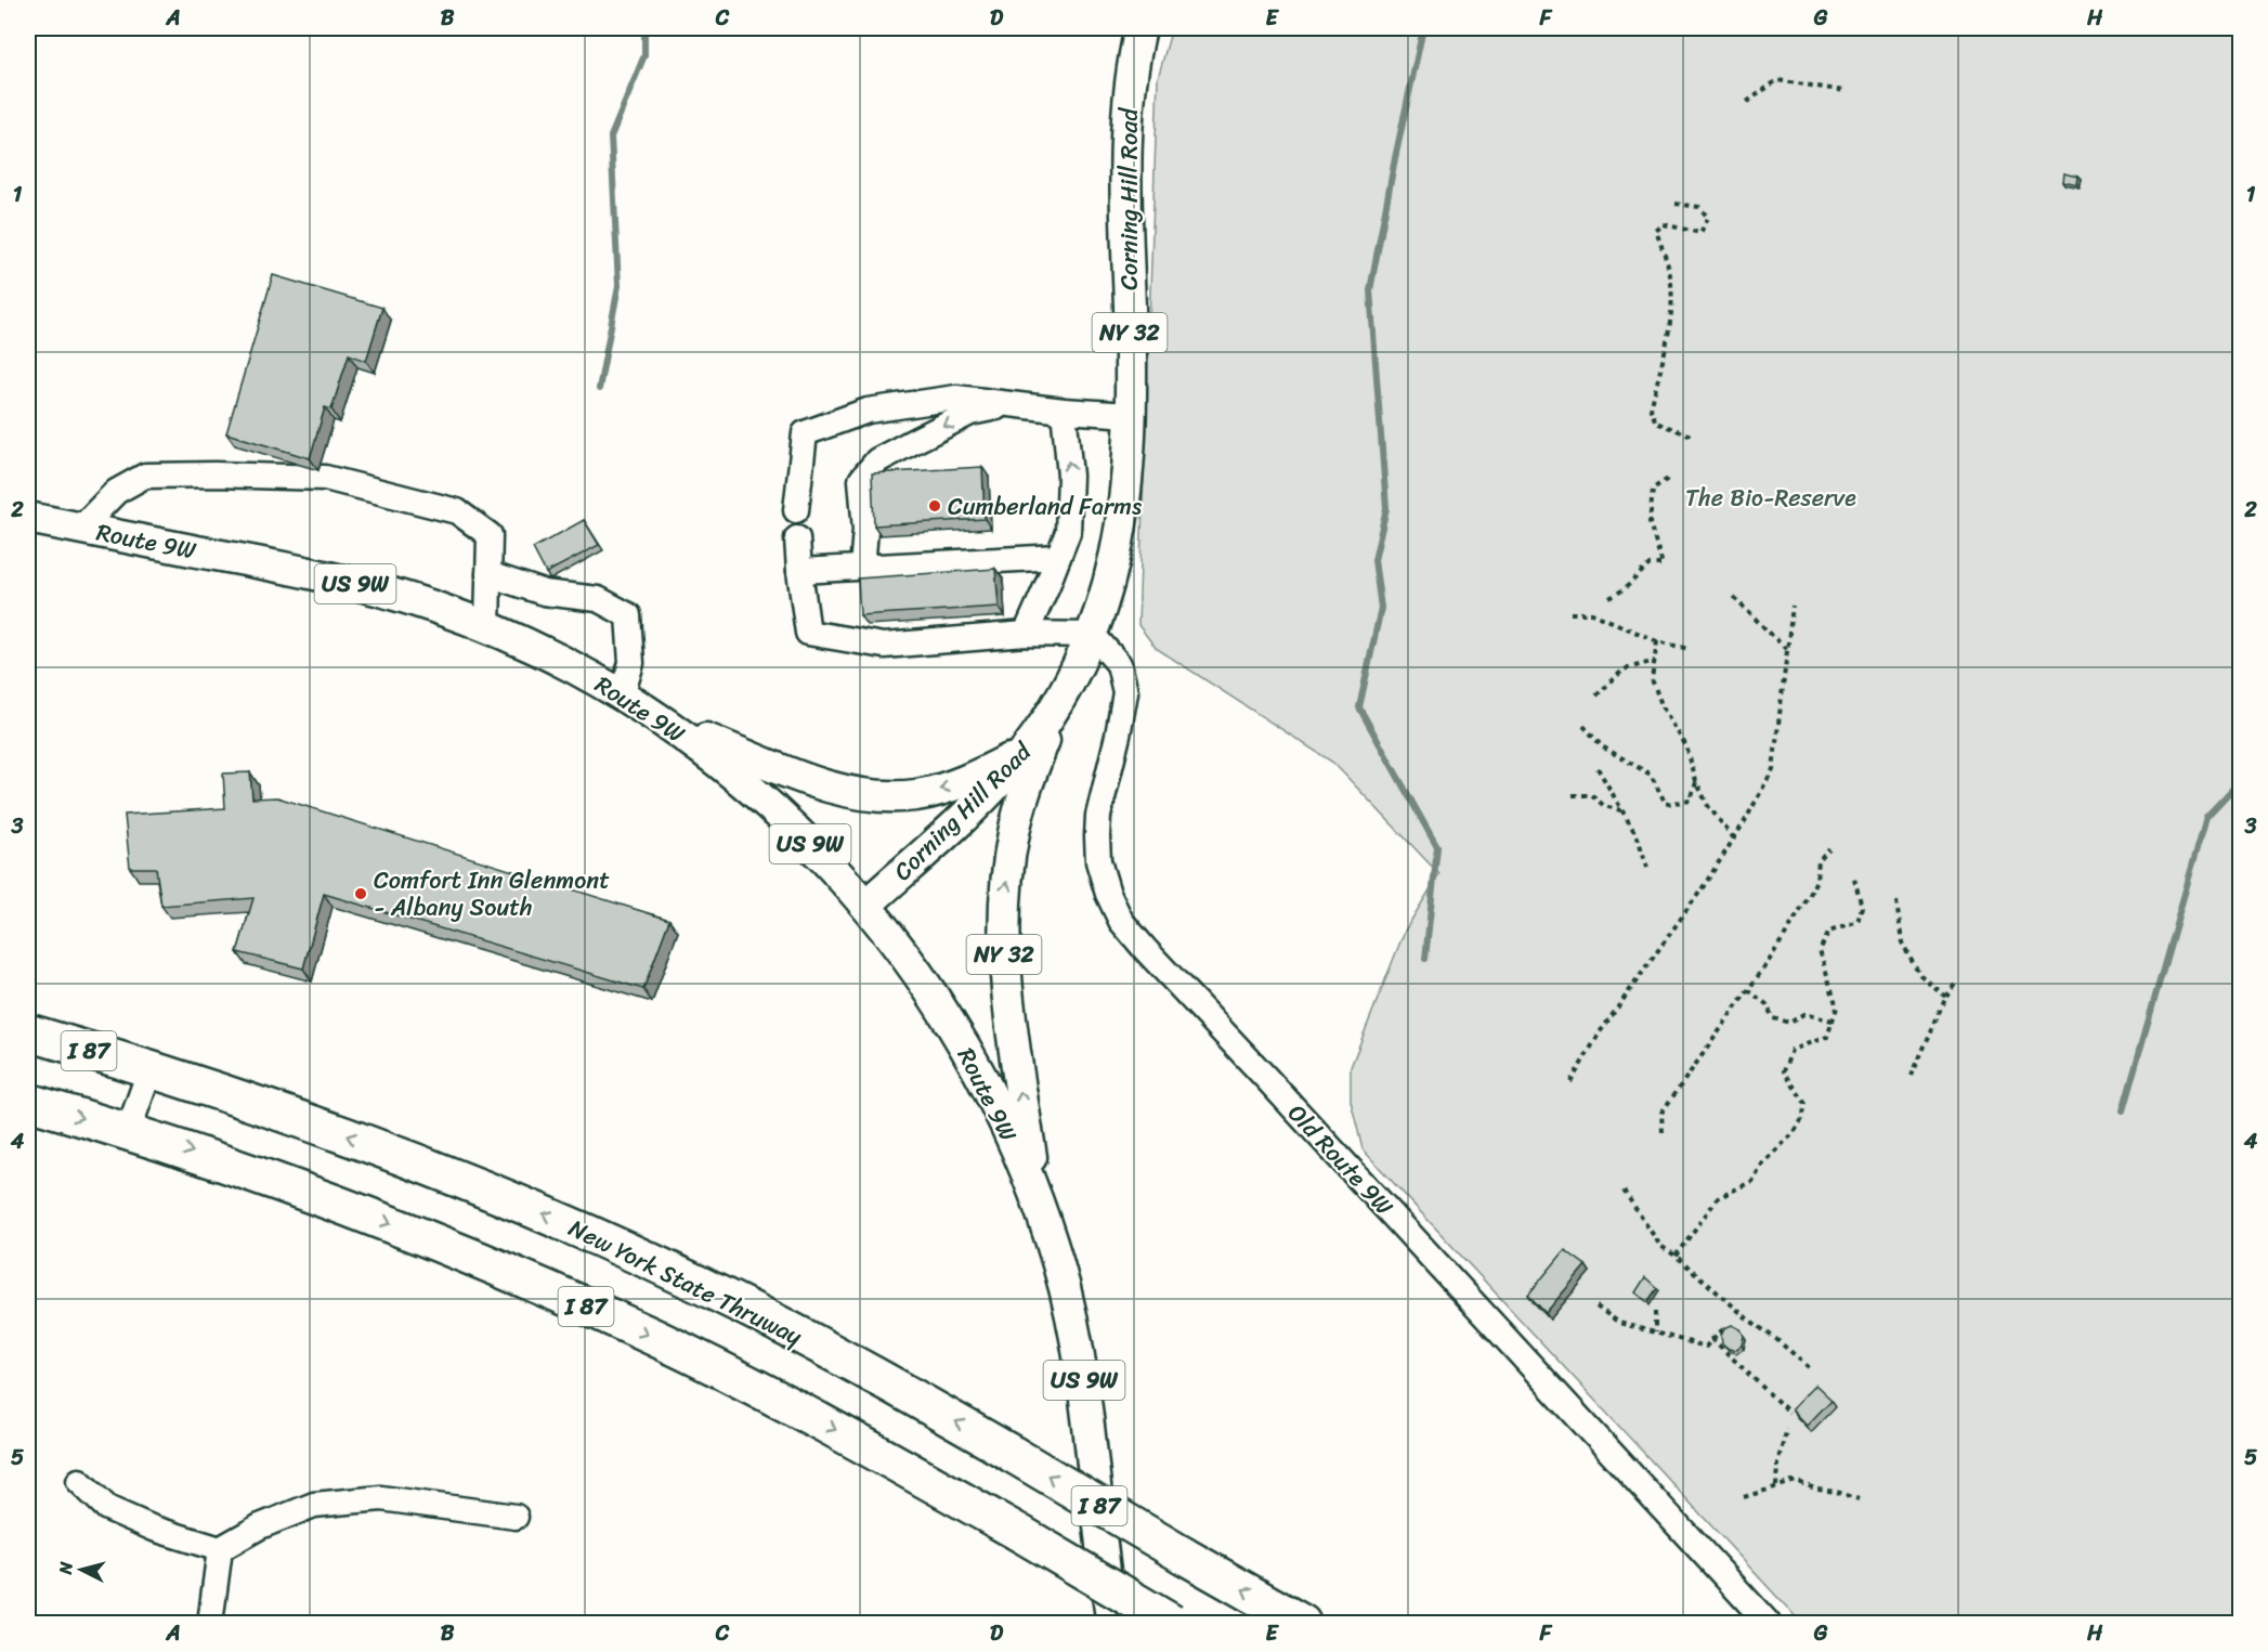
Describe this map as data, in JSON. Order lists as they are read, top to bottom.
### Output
{
  "streets": {
    "highway": ["I 87", "New York State Thruway"],
    "main road": [
      "Corning Hill Road",
      "NY 32",
      "Route 9W",
      "US 9W"
    ],
    "street": ["Old Route 9W"]
  },
  "crossings": [
    ["Corning Hill Road", "NY 32"],
    ["Corning Hill Road", "Route 9W"],
    ["Corning Hill Road", "Old Route 9W"],
    ["NY 32", "Route 9W"],
    ["NY 32", "US 9W"],
    ["Route 9W", "US 9W"]
  ],
  "parks": ["The Bio-Reserve"],
  "places": ["Cumberland Farms", "Comfort Inn Glenmont - Albany South"],
  "north": "left",
  "grid": {
    "columns": [
      "A",
      "B",
      "C",
      "D",
      "E",
      "F",
      "G",
      "H"
    ],
    "rows": [
      "1",
      "2",
      "3",
      "4",
      "5"
    ]
  }
}
